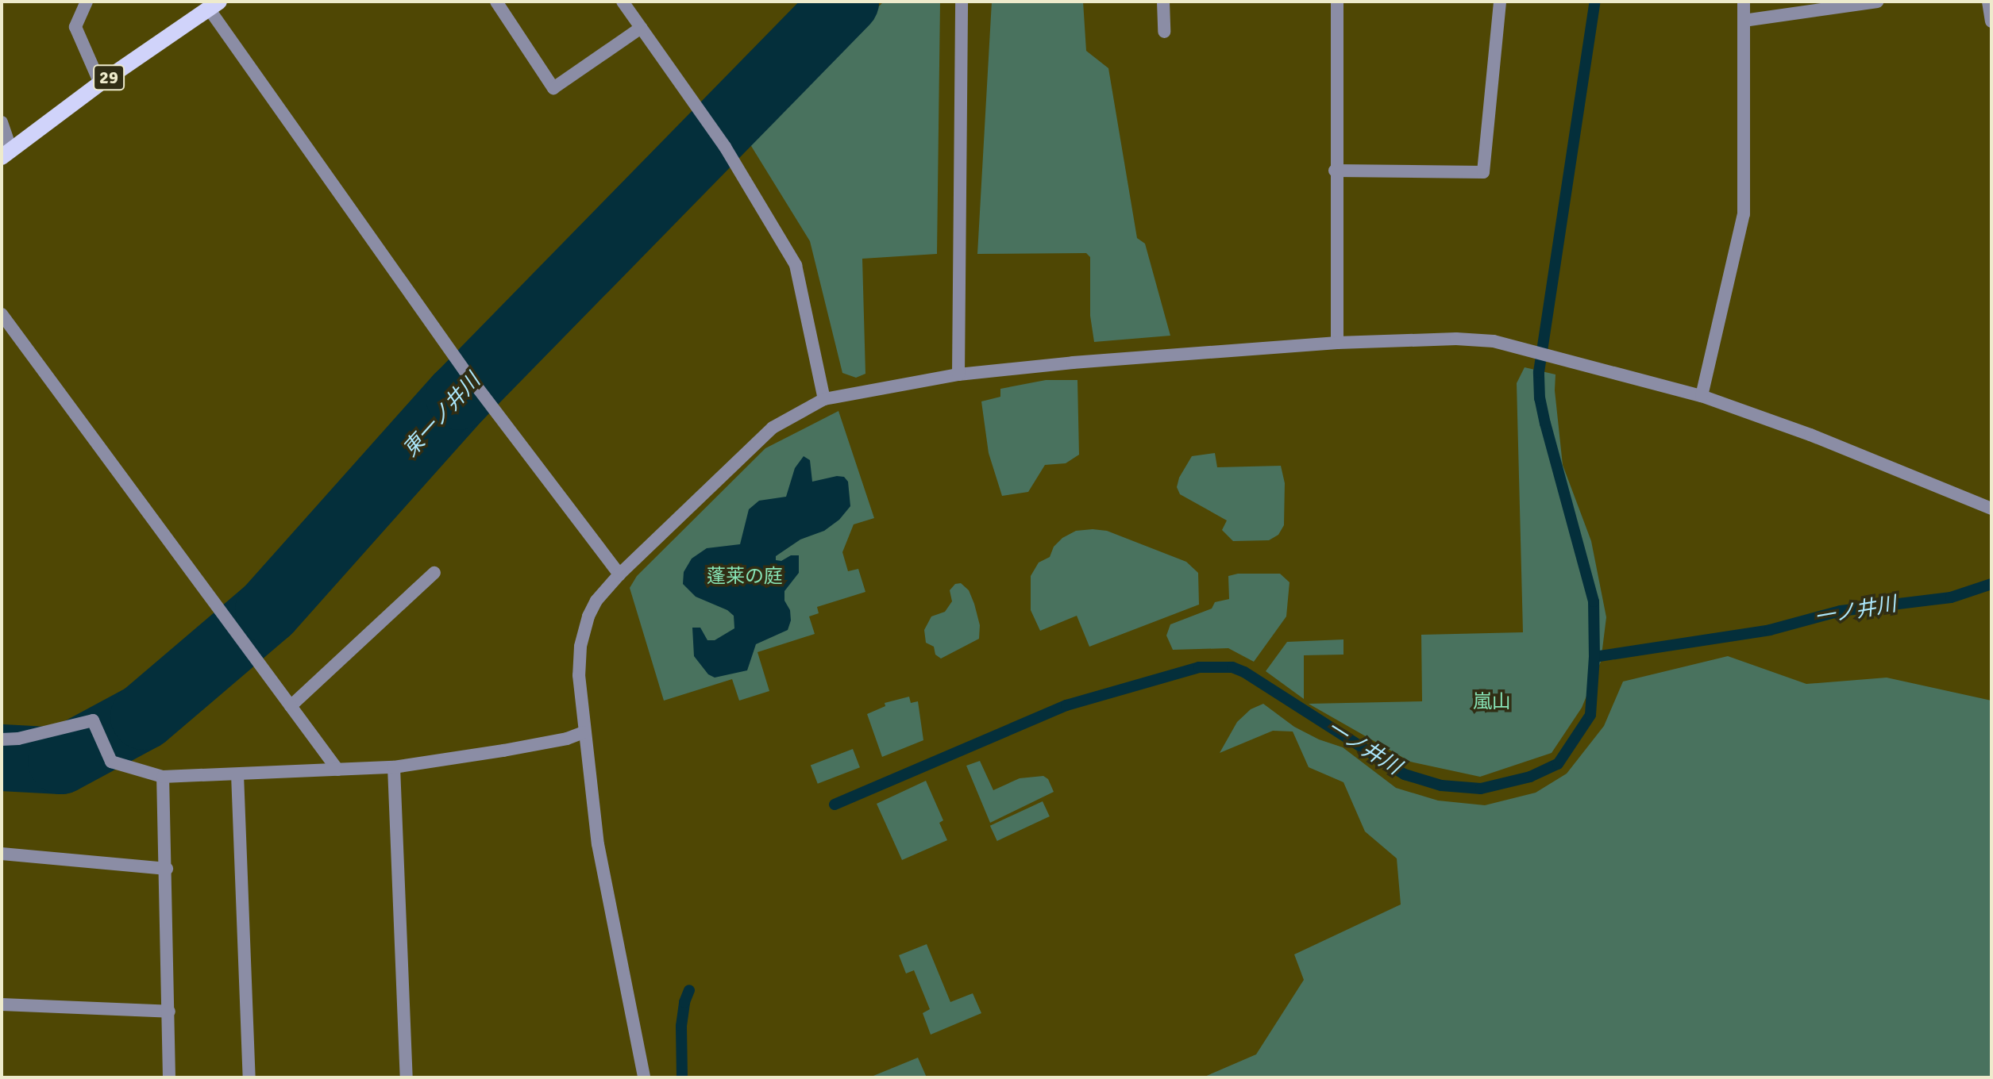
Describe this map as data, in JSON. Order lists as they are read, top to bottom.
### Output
{
  "streets": {
    "main road": ["29"]
  },
  "water": ["東一ノ井川", "一ノ井川"],
  "parks": ["蓬莱の庭", "嵐山"]
}
